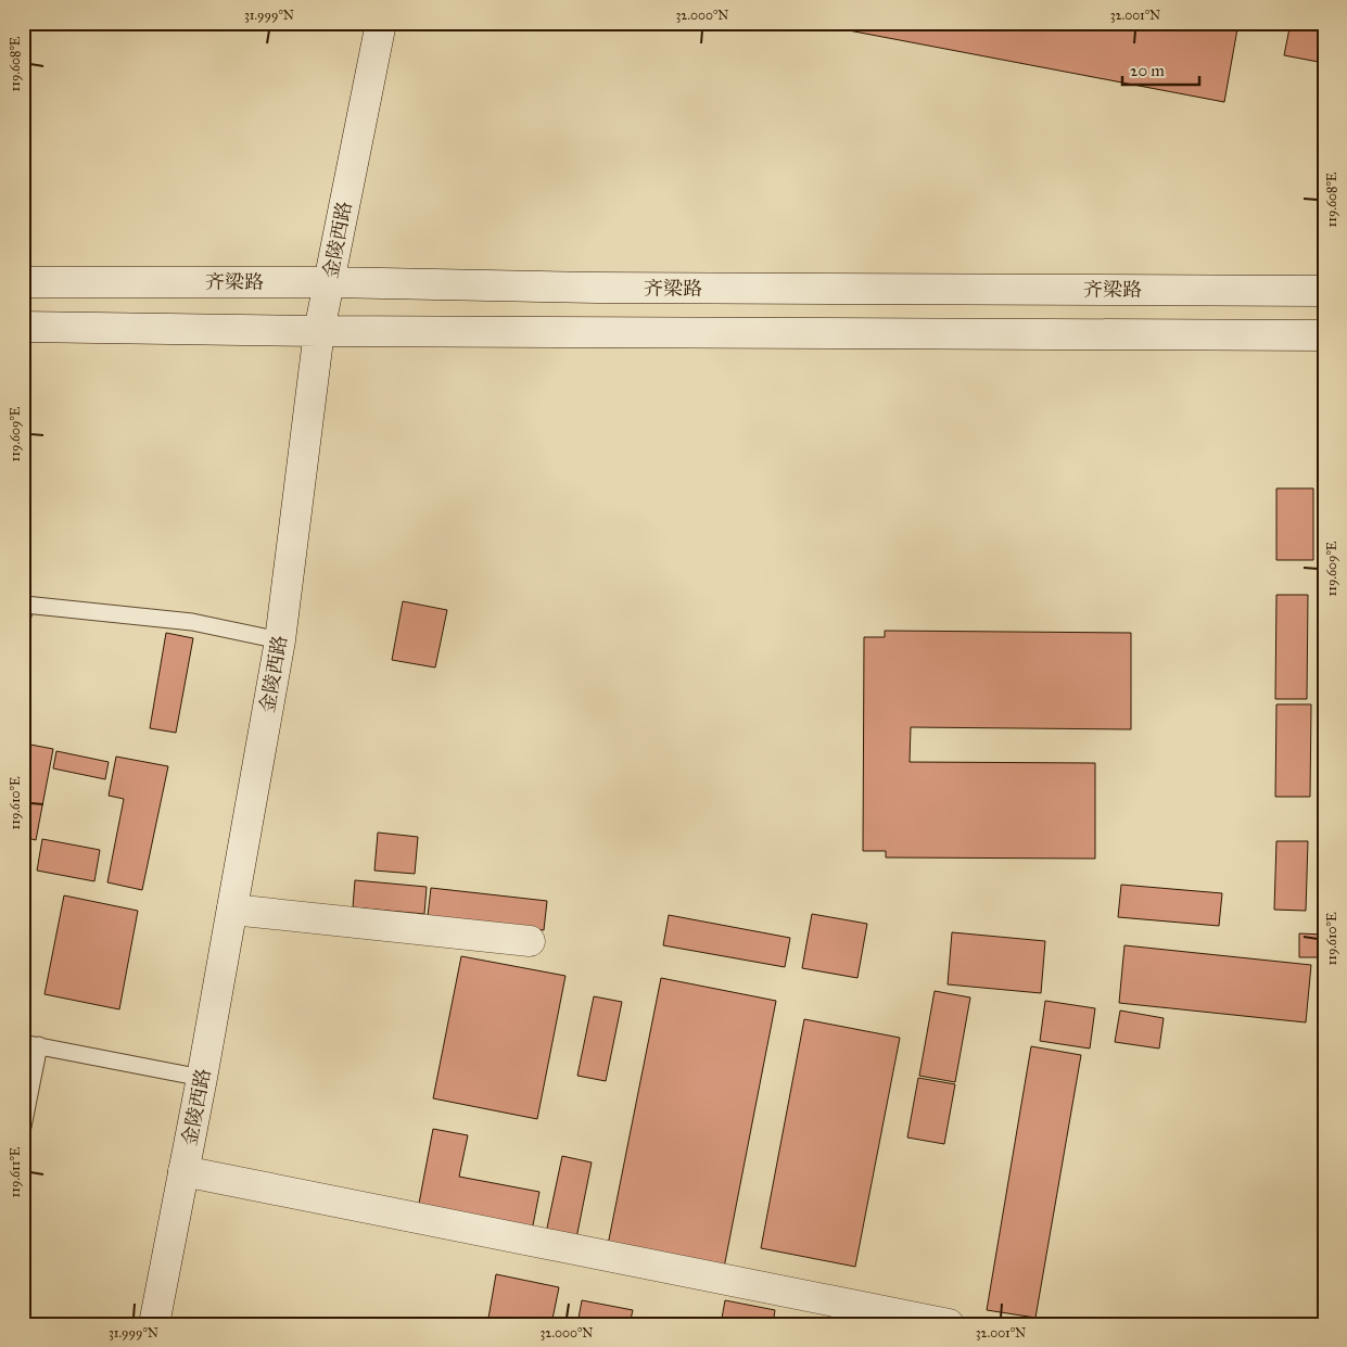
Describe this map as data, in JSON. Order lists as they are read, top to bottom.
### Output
{
  "streets": {
    "main road": ["金陵西路", "齐梁路"]
  },
  "crossings": [
    ["金陵西路", "齐梁路"]
  ],
  "scale_bar": "20 m",
  "coordinates": [
    "31.999°N",
    "32.000°N",
    "32.001°N",
    "119.608°E",
    "119.609°E",
    "119.610°E",
    "119.611°E"
  ]
}
